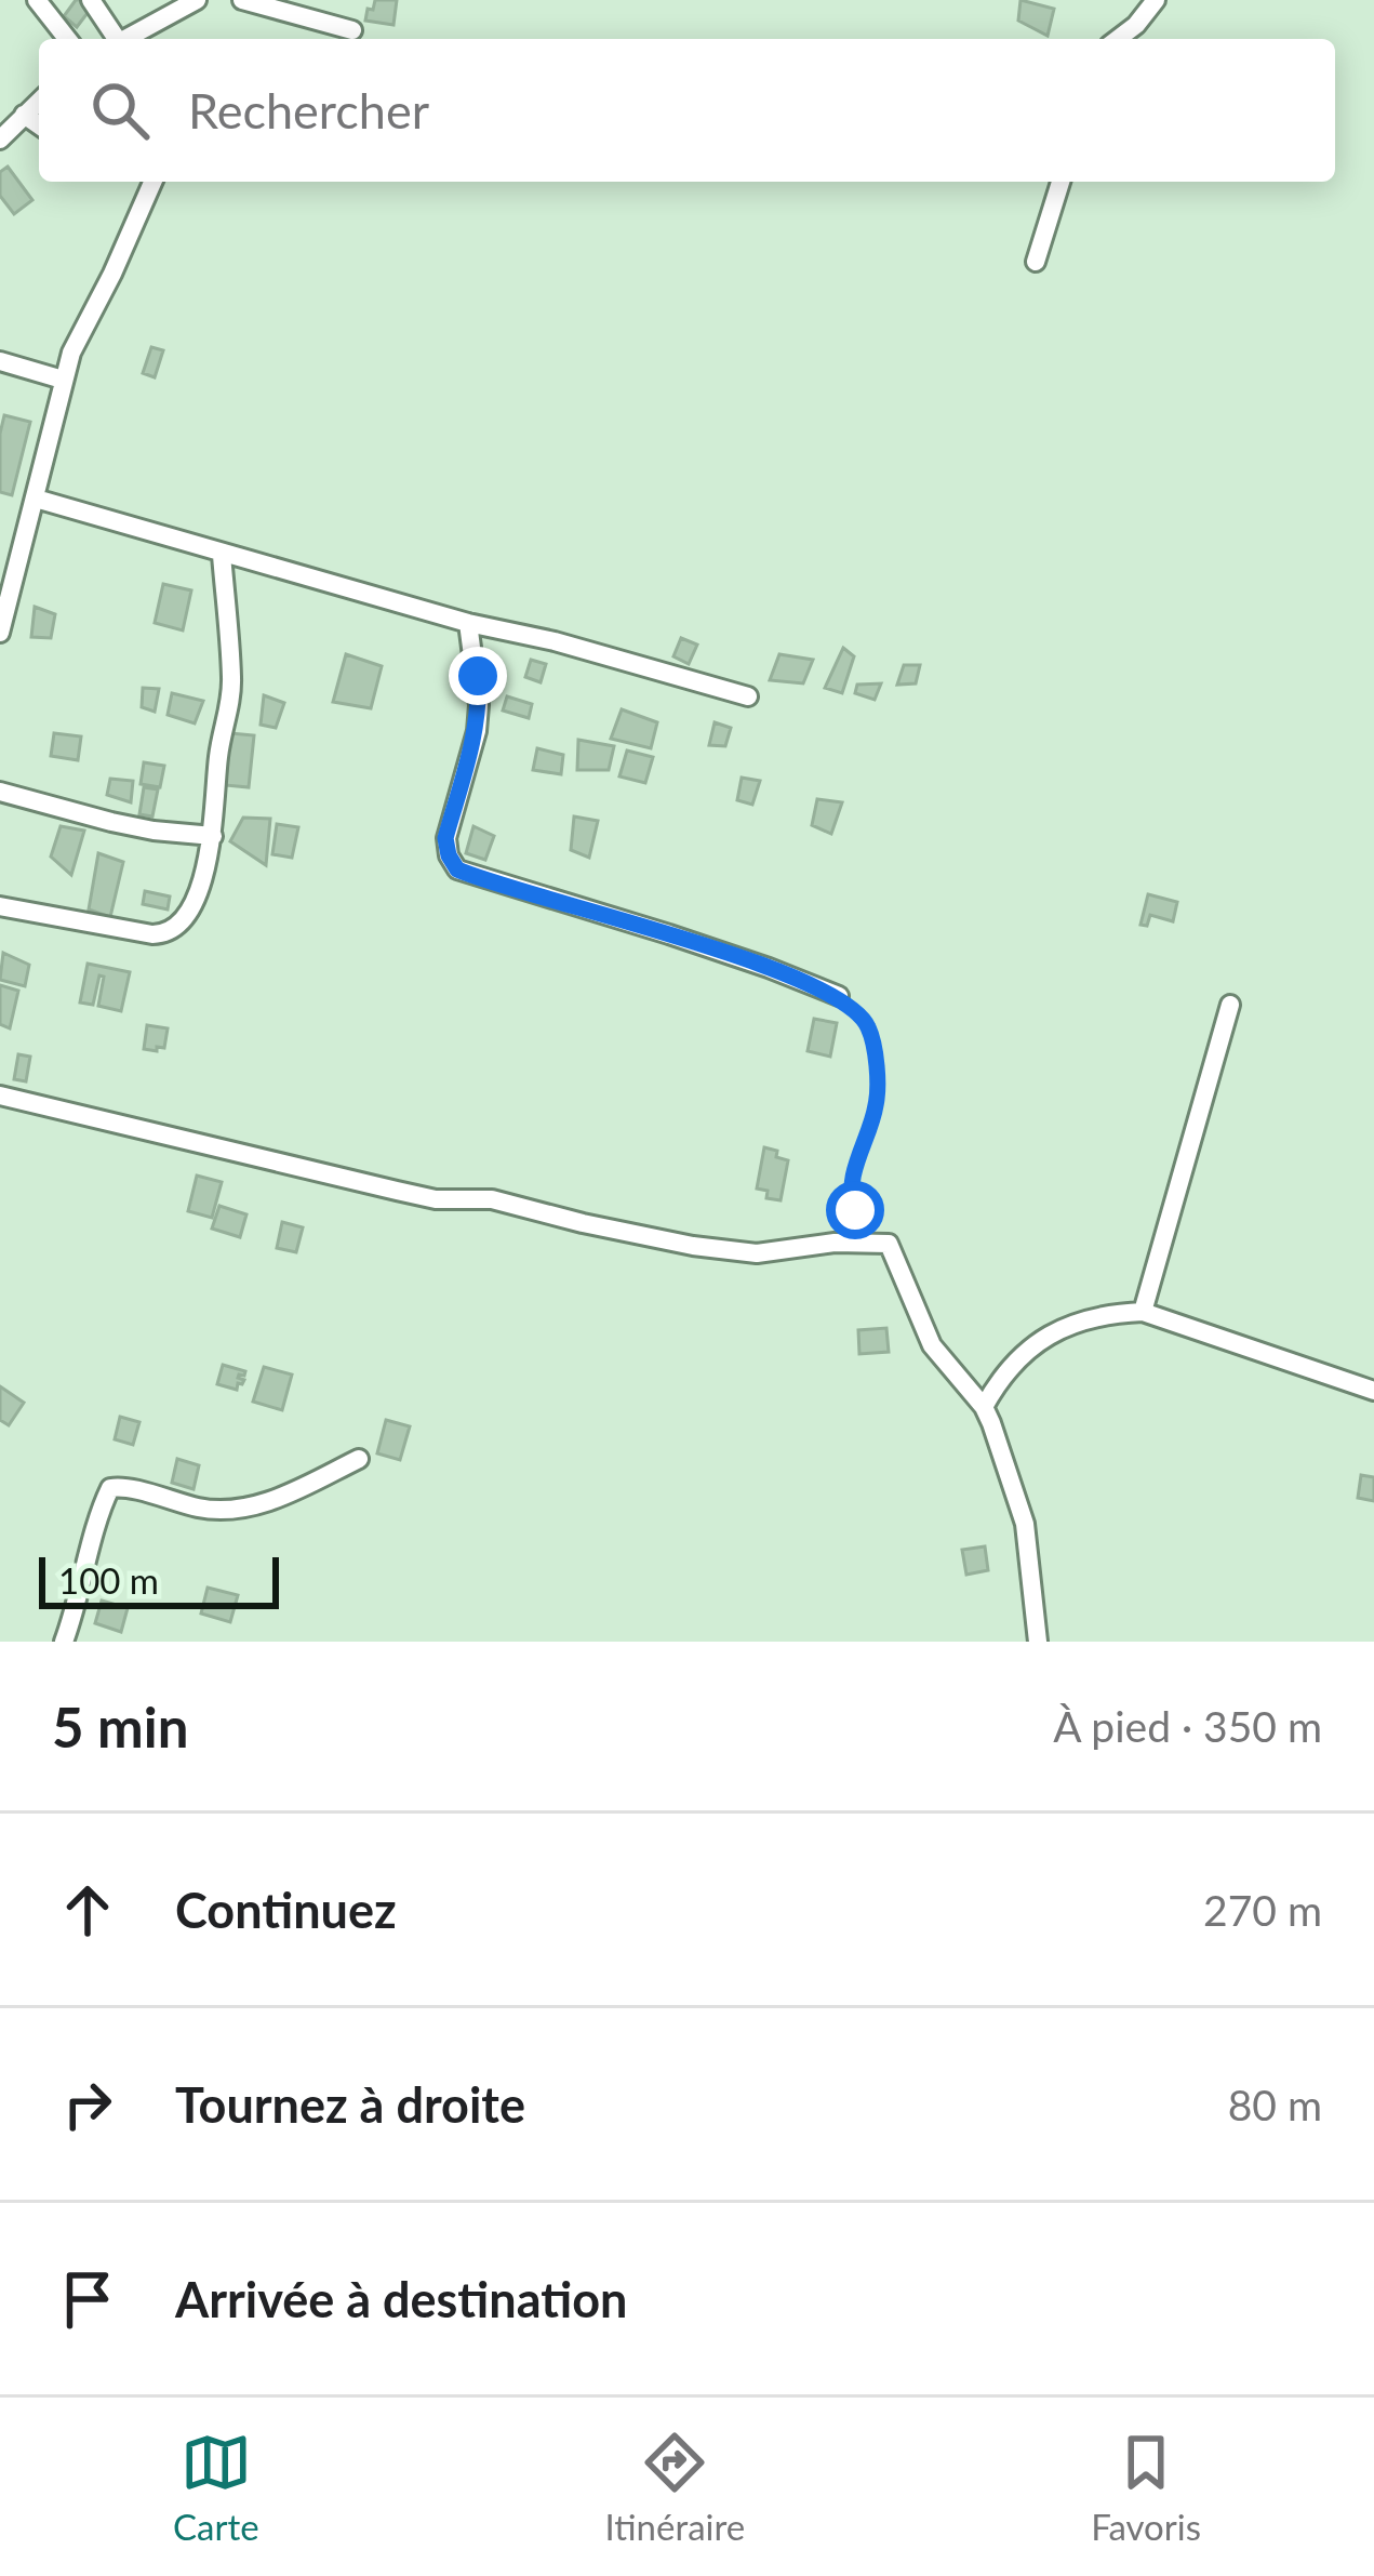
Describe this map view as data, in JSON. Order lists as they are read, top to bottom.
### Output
{
  "scale_bar": "100 m",
  "page": {
    "search": "Rechercher",
    "scale": "100 m",
    "heading": ["5 min", "À pied · 350 m"],
    "list": [
      ["Continuez", "270 m"],
      ["Tournez à droite", "80 m"],
      "Arrivée à destination"
    ],
    "nav": ["Carte", "Itinéraire", "Favoris"]
  }
}
